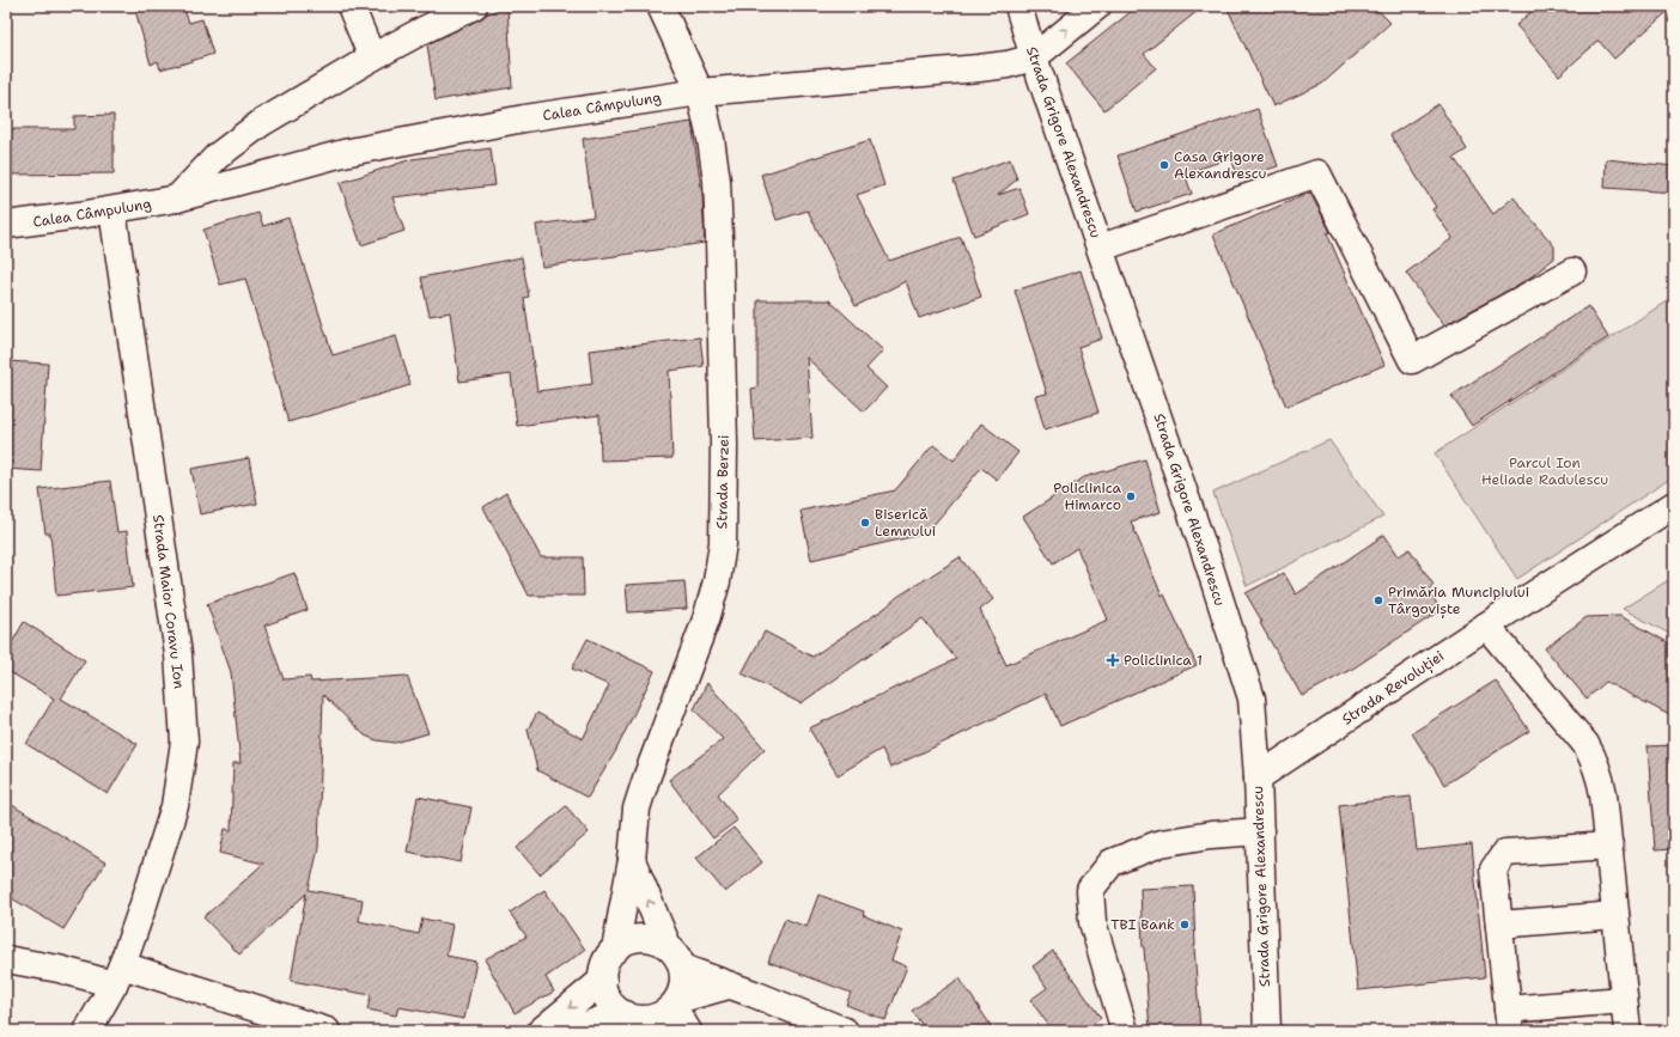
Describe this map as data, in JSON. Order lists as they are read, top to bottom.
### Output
{
  "streets": {
    "street": [
      "Calea Câmpulung",
      "Strada Grigore Alexandrescu",
      "Strada Berzei",
      "Strada Maior Coravu Ion",
      "Strada Revoluției"
    ]
  },
  "crossings": [
    ["Calea Câmpulung", "Strada Grigore Alexandrescu"],
    ["Calea Câmpulung", "Strada Berzei"],
    ["Calea Câmpulung", "Strada Maior Coravu Ion"],
    ["Strada Grigore Alexandrescu", "Strada Revoluției"]
  ],
  "parks": ["Parcul Ion Heliade Radulescu"],
  "places": {
    "other": [
      "Casa Grigore Alexandrescu",
      "Policlinica Himarco",
      "Biserică Lemnului",
      "Primăria Muncipiului Târgoviște",
      "TBI Bank"
    ],
    "health": ["Policlinica 1"]
  }
}
